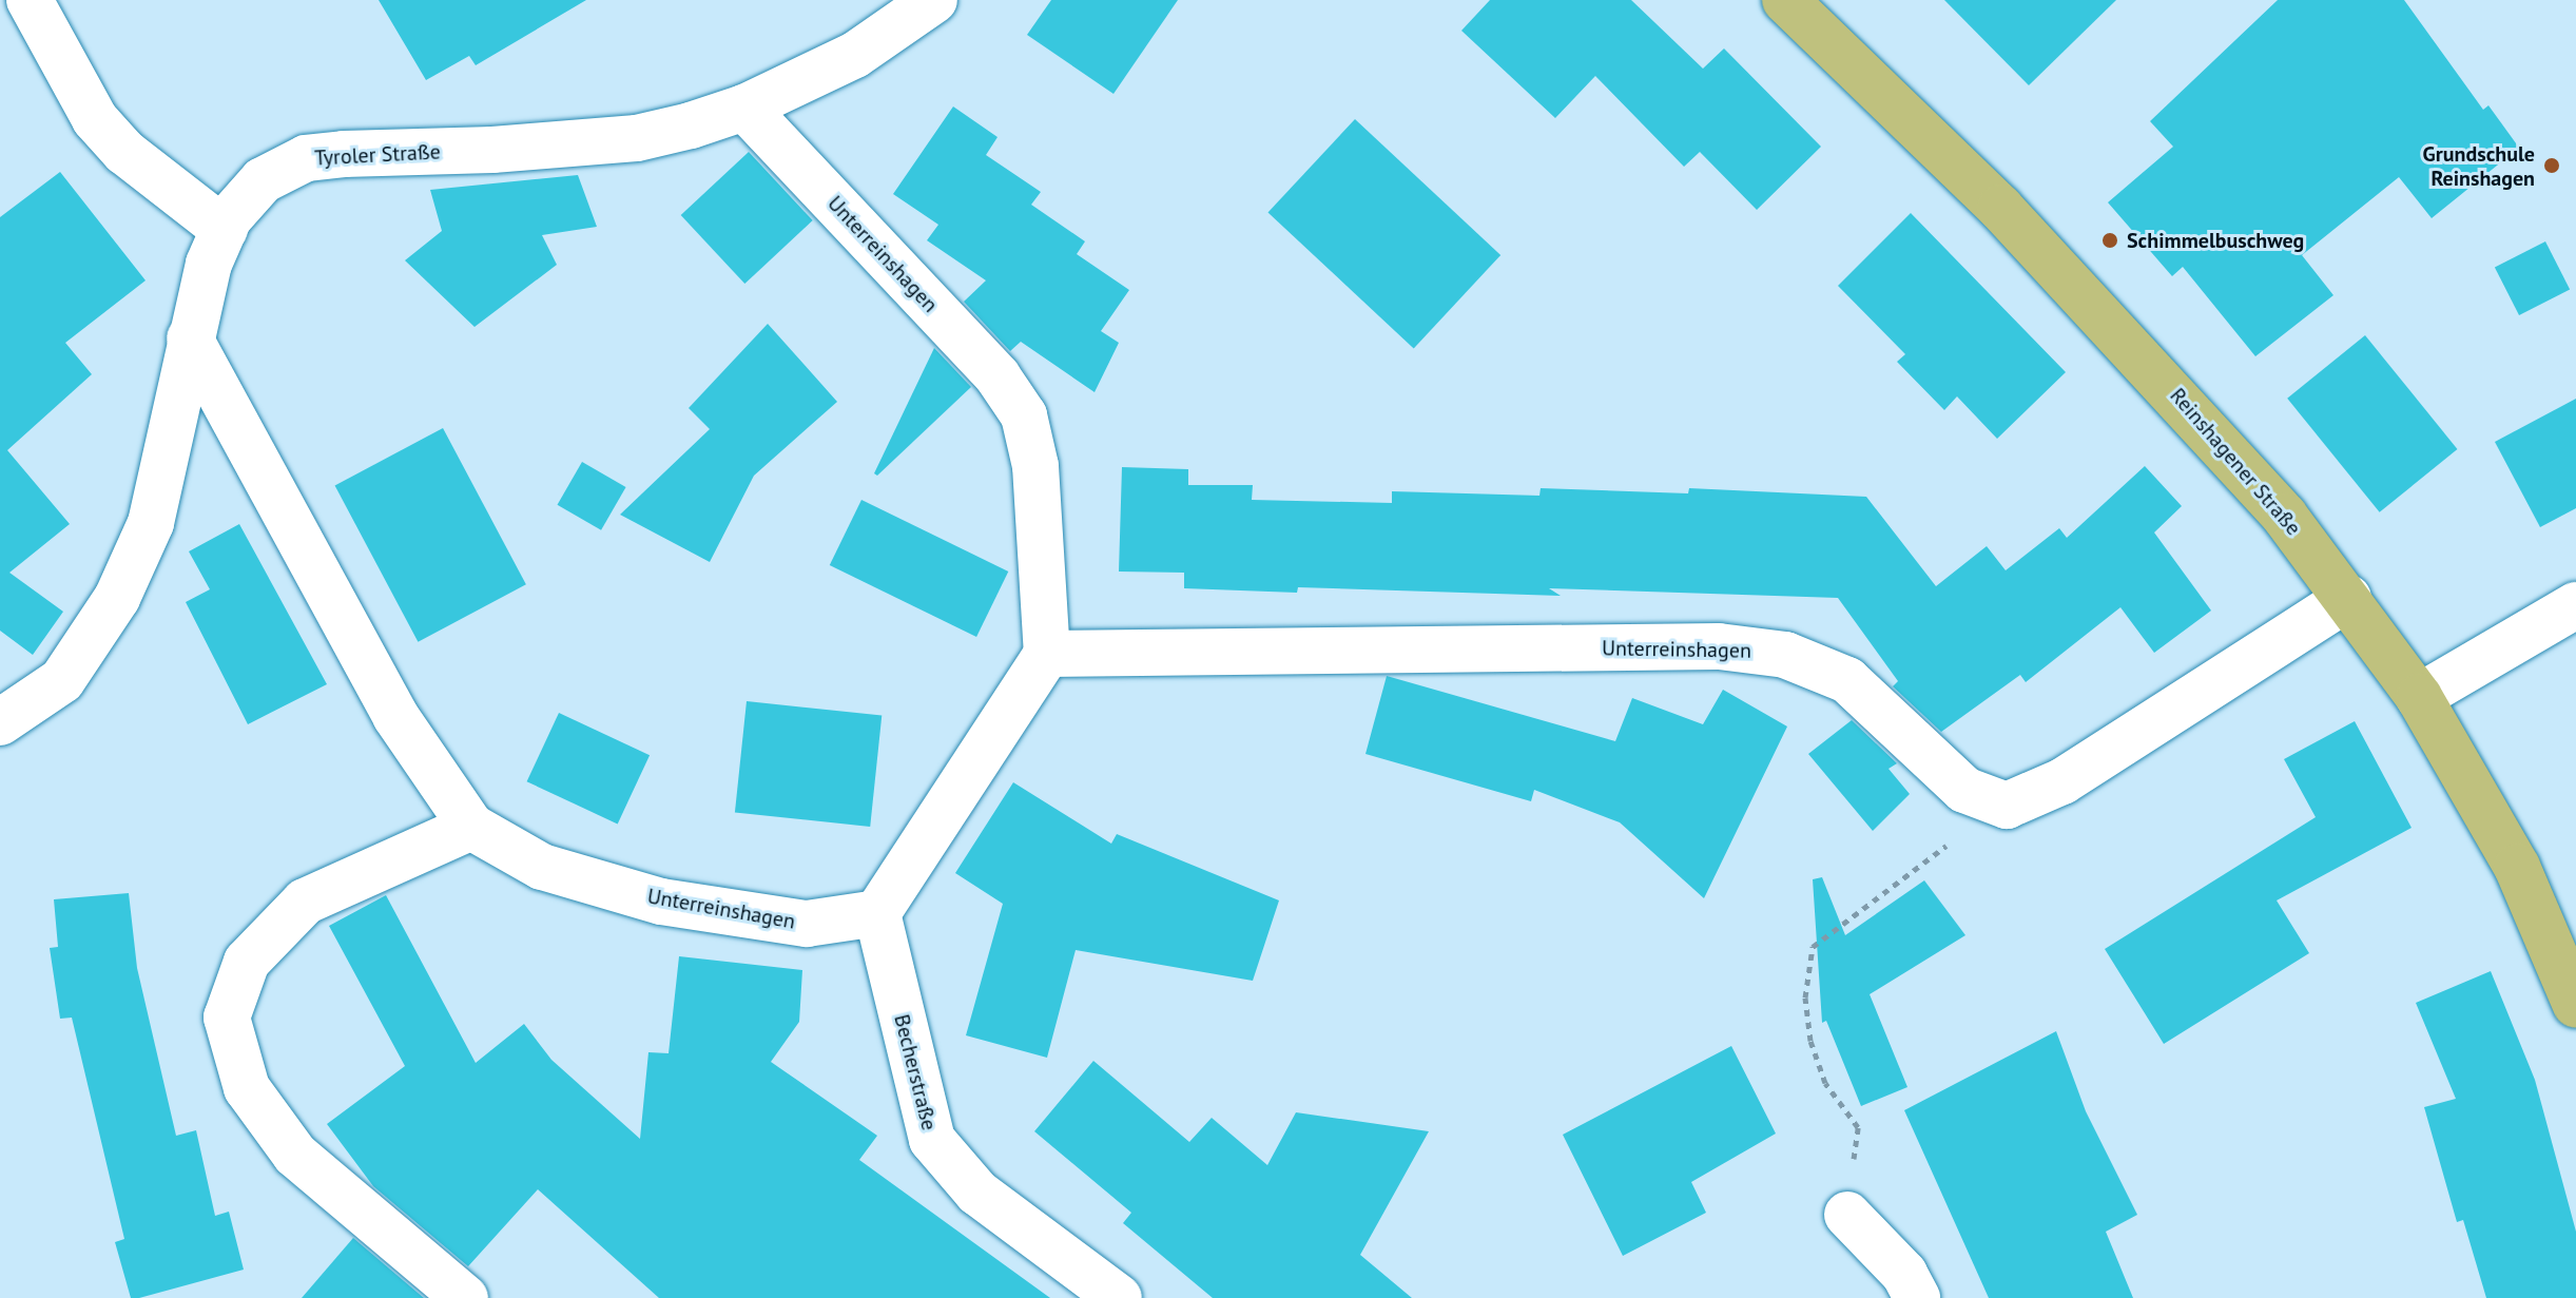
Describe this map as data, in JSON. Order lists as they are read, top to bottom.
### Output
{
  "streets": {
    "main road": ["Reinshagener Straße"],
    "street": ["Tyroler Straße", "Unterreinshagen", "Becherstraße"]
  },
  "crossings": [
    ["Tyroler Straße", "Unterreinshagen"],
    ["Unterreinshagen", "Becherstraße"]
  ],
  "places": ["Grundschule Reinshagen", "Schimmelbuschweg"]
}
